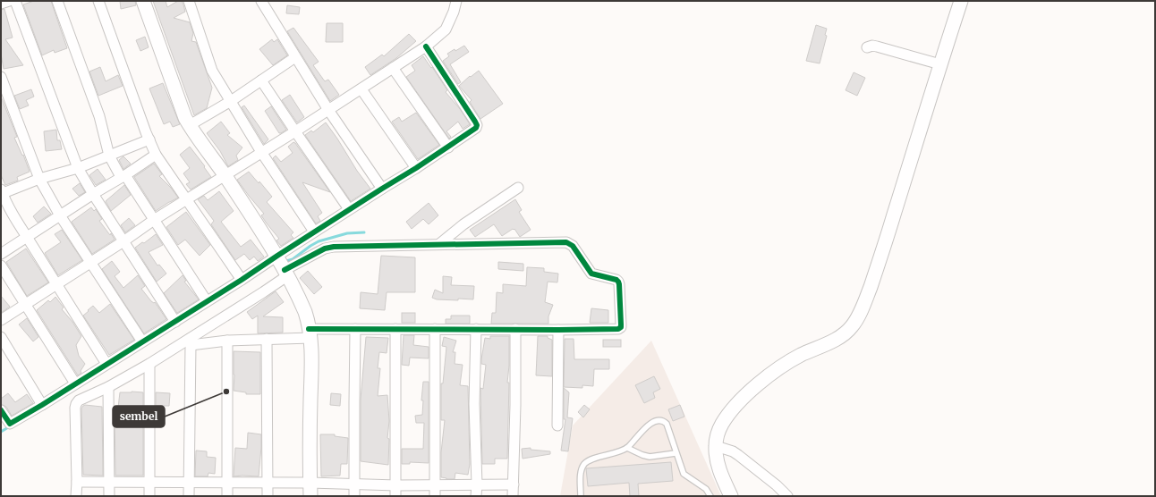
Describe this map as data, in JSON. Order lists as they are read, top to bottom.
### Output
{
  "places": ["sembel"]
}
